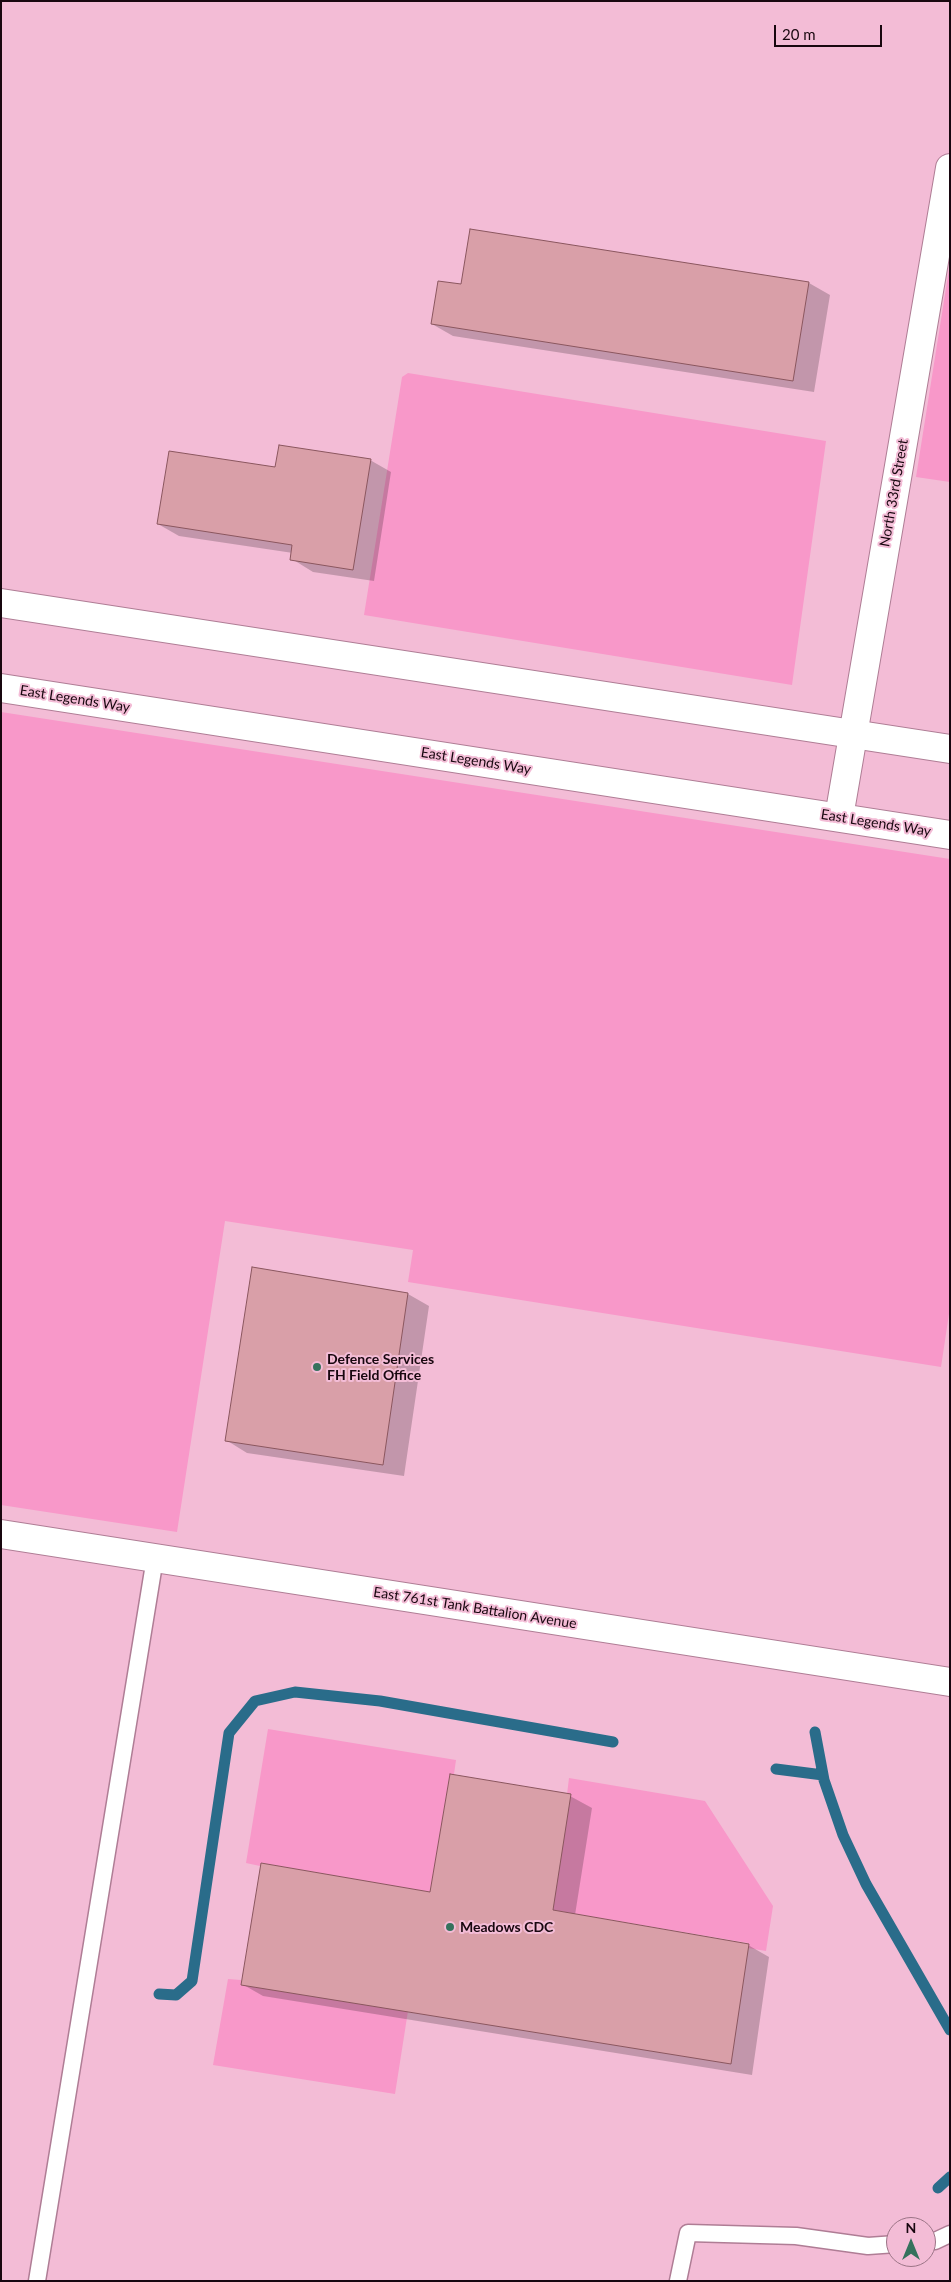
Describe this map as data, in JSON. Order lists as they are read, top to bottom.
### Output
{
  "streets": {
    "street": ["North 33rd Street", "East Legends Way", "East 761st Tank Battalion Avenue"]
  },
  "crossings": [
    ["North 33rd Street", "East Legends Way"]
  ],
  "places": ["Defence Services FH Field Office", "Meadows CDC"],
  "scale_bar": "20 m",
  "north": "top"
}
